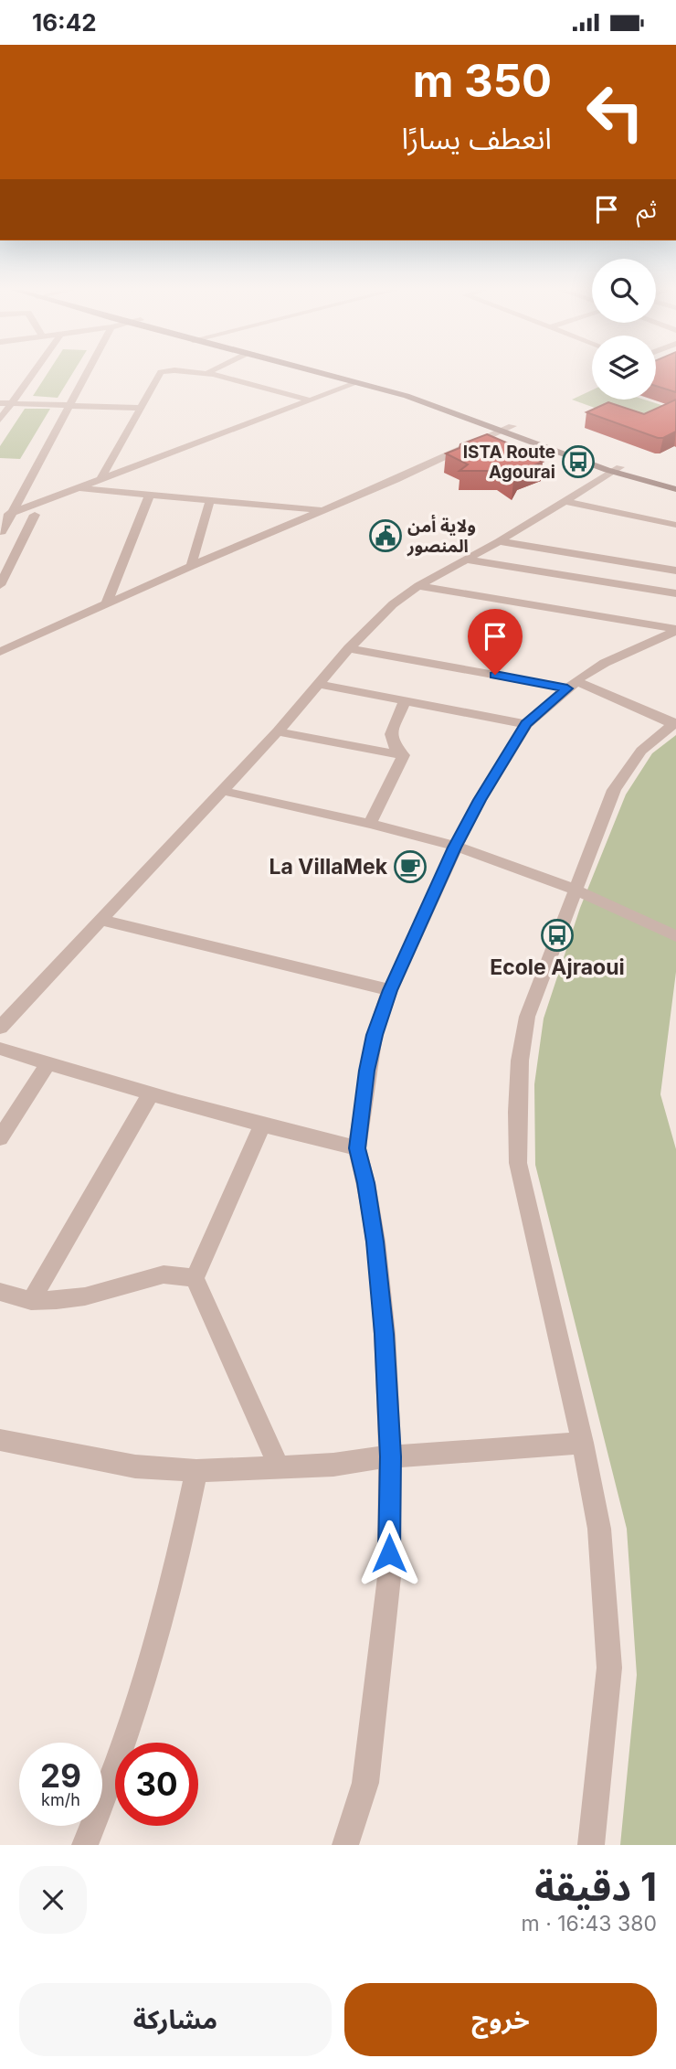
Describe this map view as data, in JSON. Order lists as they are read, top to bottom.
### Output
{
  "places": {
    "bus stop": ["ISTA Route Agourai", "Ecole Ajraoui"],
    "public building": ["ولاية أمن المنصور"],
    "cafe": ["La VillaMek"]
  },
  "page": {
    "status": "16:42",
    "turn": ["350 m", "انعطف يسارًا"],
    "then": "ثم",
    "speed": "29 km/h",
    "limit": "30",
    "heading": ["1 دقيقة", "380 m · 16:43"],
    "buttons": ["خروج", "مشاركة"]
  }
}
